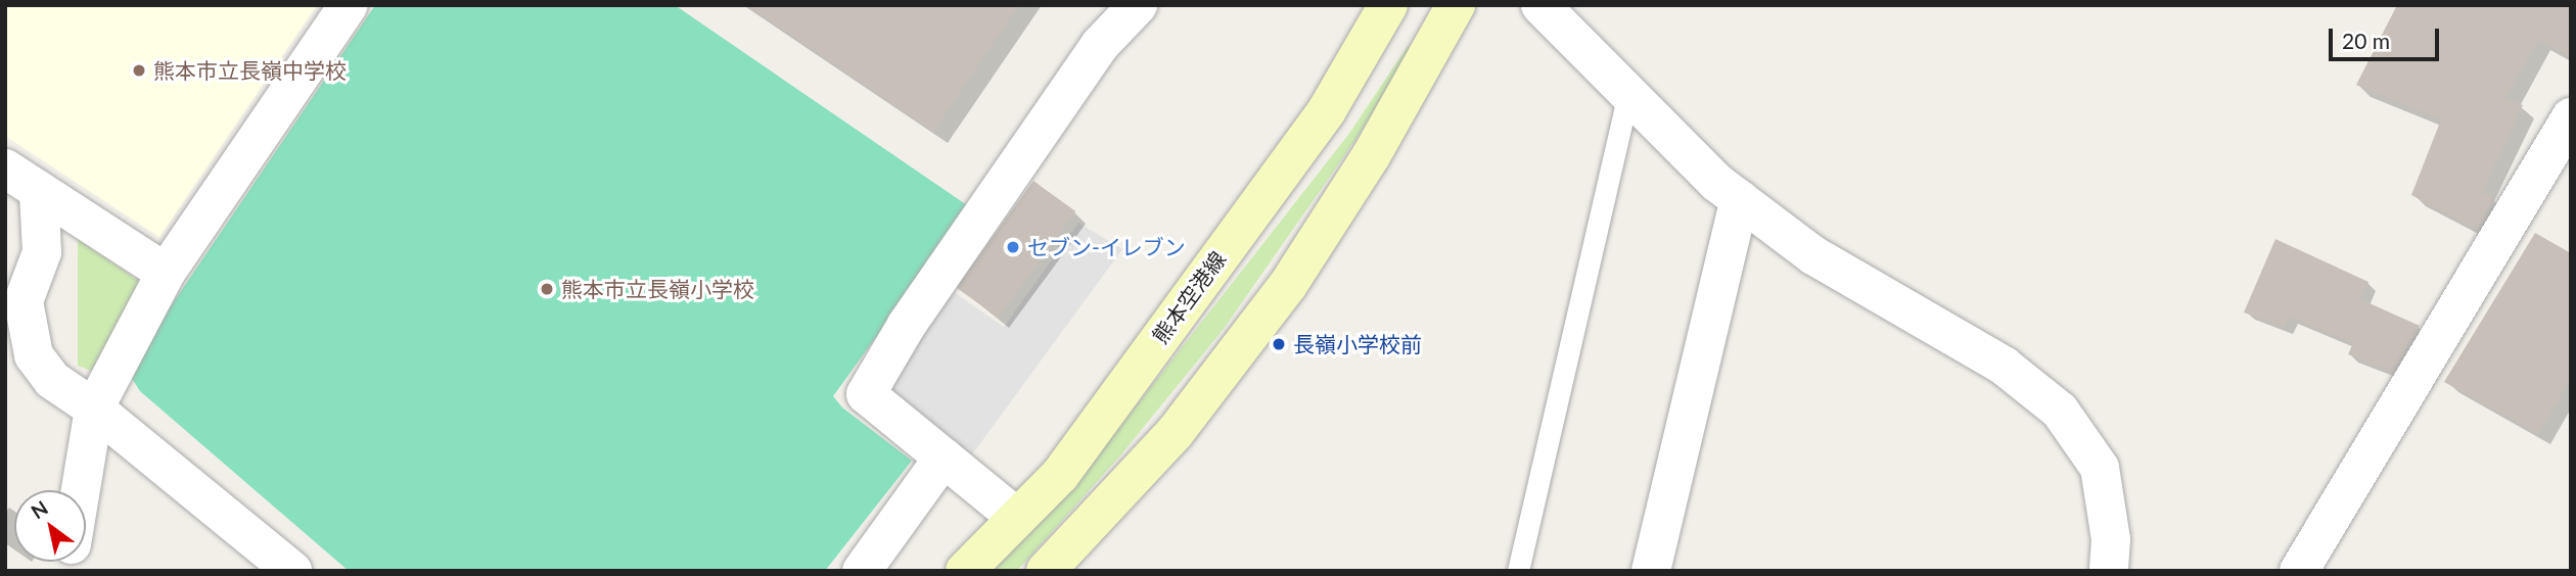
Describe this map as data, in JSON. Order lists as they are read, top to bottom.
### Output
{
  "streets": {
    "main road": ["熊本空港線"]
  },
  "places": [
    "熊本市立長嶺中学校",
    "セブン-イレブン",
    "熊本市立長嶺小学校",
    "長嶺小学校前"
  ],
  "scale_bar": "20 m",
  "north": "top left"
}
